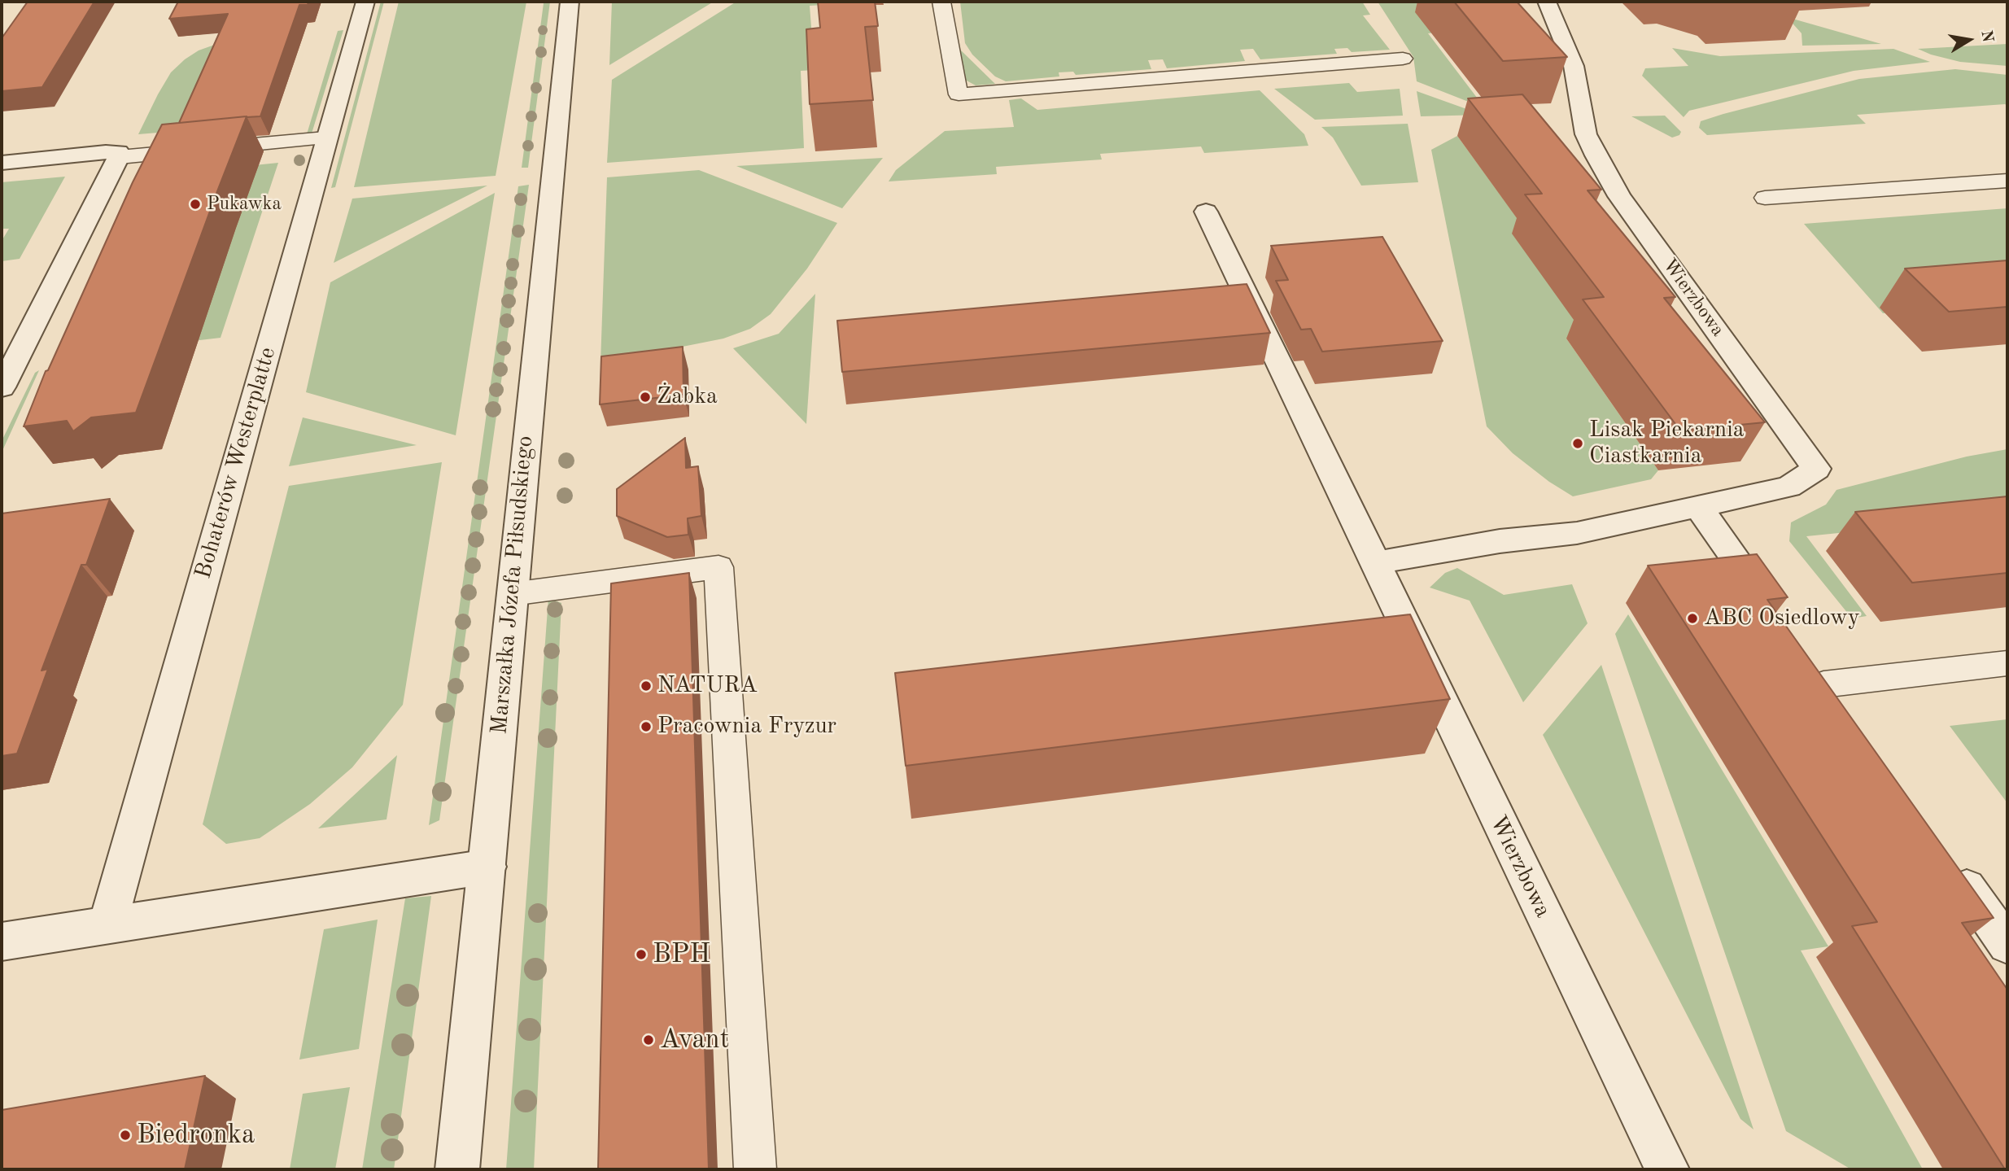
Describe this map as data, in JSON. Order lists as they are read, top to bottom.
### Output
{
  "streets": {
    "street": ["Wierzbowa", "Bohaterów Westerplatte", "Marszałka Józefa Piłsudskiego"]
  },
  "places": [
    "Pukawka",
    "Żabka",
    "Lisak Piekarnia Ciastkarnia",
    "ABC Osiedlowy",
    "NATURA",
    "Pracownia Fryzur",
    "BPH",
    "Avant",
    "Biedronka"
  ],
  "north": "right"
}
